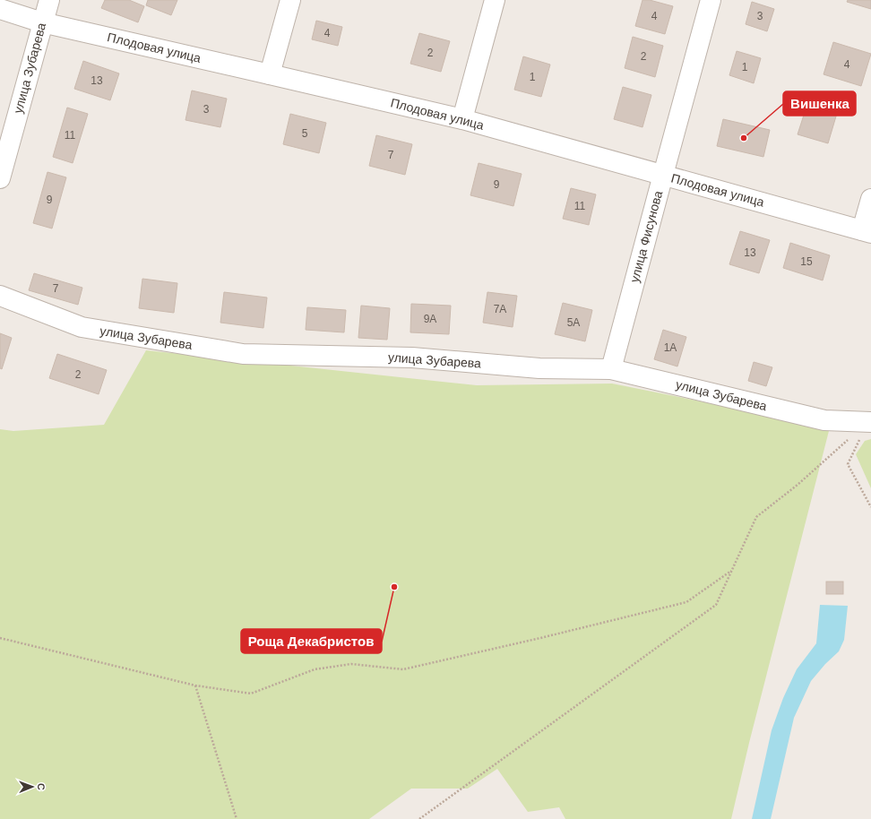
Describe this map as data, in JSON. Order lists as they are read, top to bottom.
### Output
{
  "streets": {
    "street": ["Плодовая улица", "улица Зубарева", "улица Фисунова"]
  },
  "crossings": [
    ["Плодовая улица", "улица Зубарева"],
    ["Плодовая улица", "улица Фисунова"],
    ["улица Зубарева", "улица Фисунова"]
  ],
  "places": ["Вишенка", "Роща Декабристов"],
  "house_numbers": [
    "4",
    "3",
    "4",
    "2",
    "2",
    "4",
    "1",
    "1",
    "13",
    "3",
    "5",
    "11",
    "7",
    "9",
    "9",
    "11",
    "13",
    "15",
    "7",
    "7А",
    "9А",
    "5А",
    "1А",
    "2"
  ],
  "north": "right"
}
